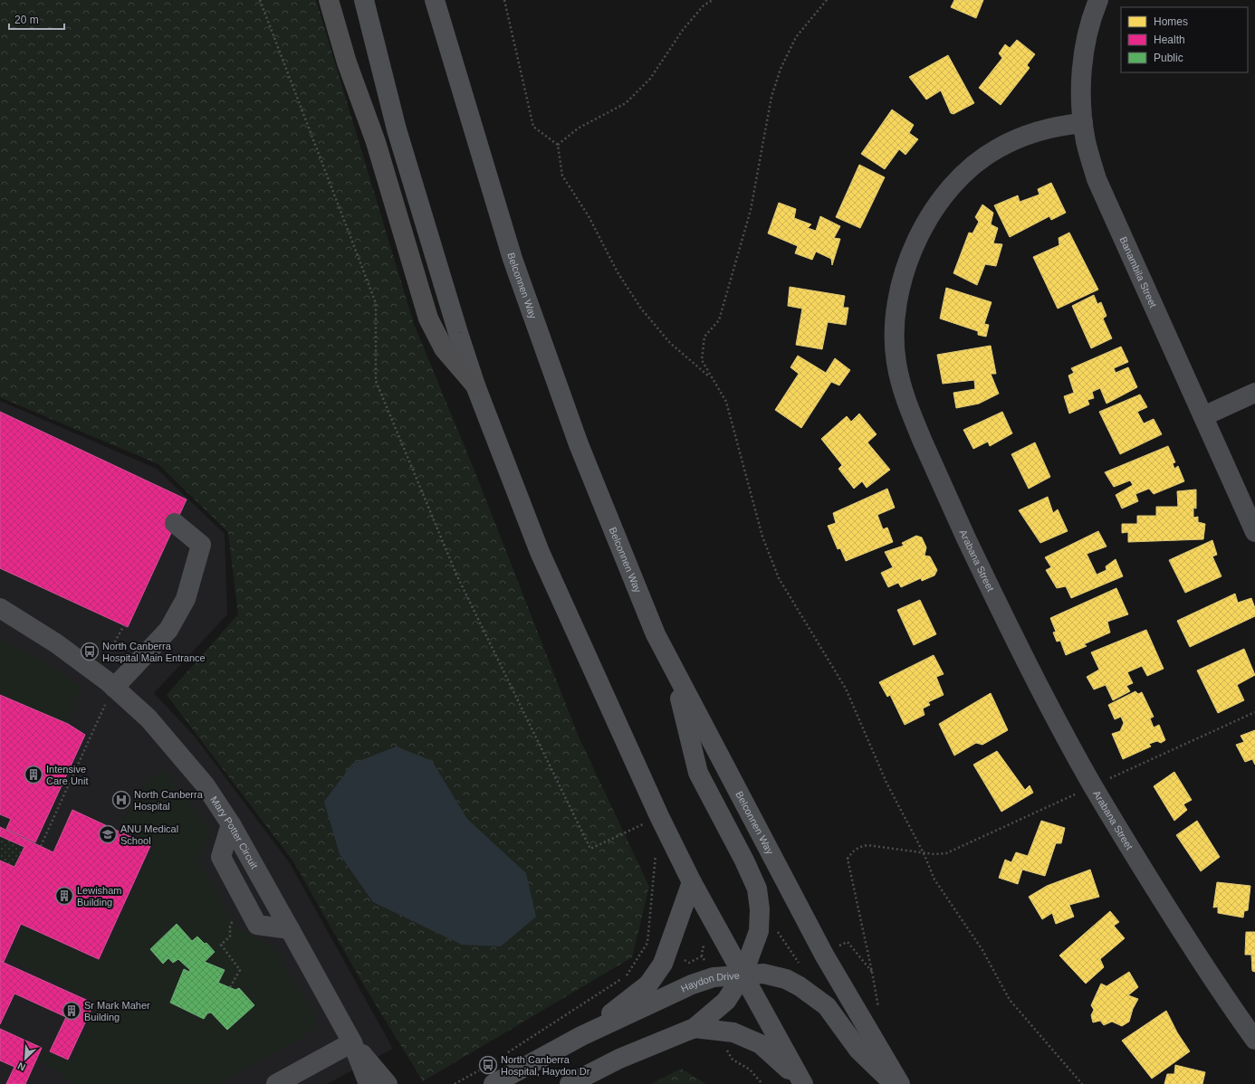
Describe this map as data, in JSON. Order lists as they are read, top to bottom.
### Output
{
  "streets": {
    "main road": ["Belconnen Way", "Haydon Drive"],
    "street": ["Banambila Street", "Arabana Street", "Mary Potter Circuit"]
  },
  "crossings": [
    ["Banambila Street", "Arabana Street"]
  ],
  "places": {
    "bus stop": ["North Canberra Hospital Main Entrance", "North Canberra Hospital, Haydon Dr"],
    "building": ["Intensive Care Unit", "Lewisham Building", "Sr Mark Maher Building"],
    "hospital": ["North Canberra Hospital"],
    "school or university": ["ANU Medical School"]
  },
  "legend": ["Homes", "Health", "Public"],
  "scale_bar": "20 m",
  "north": "bottom left"
}
